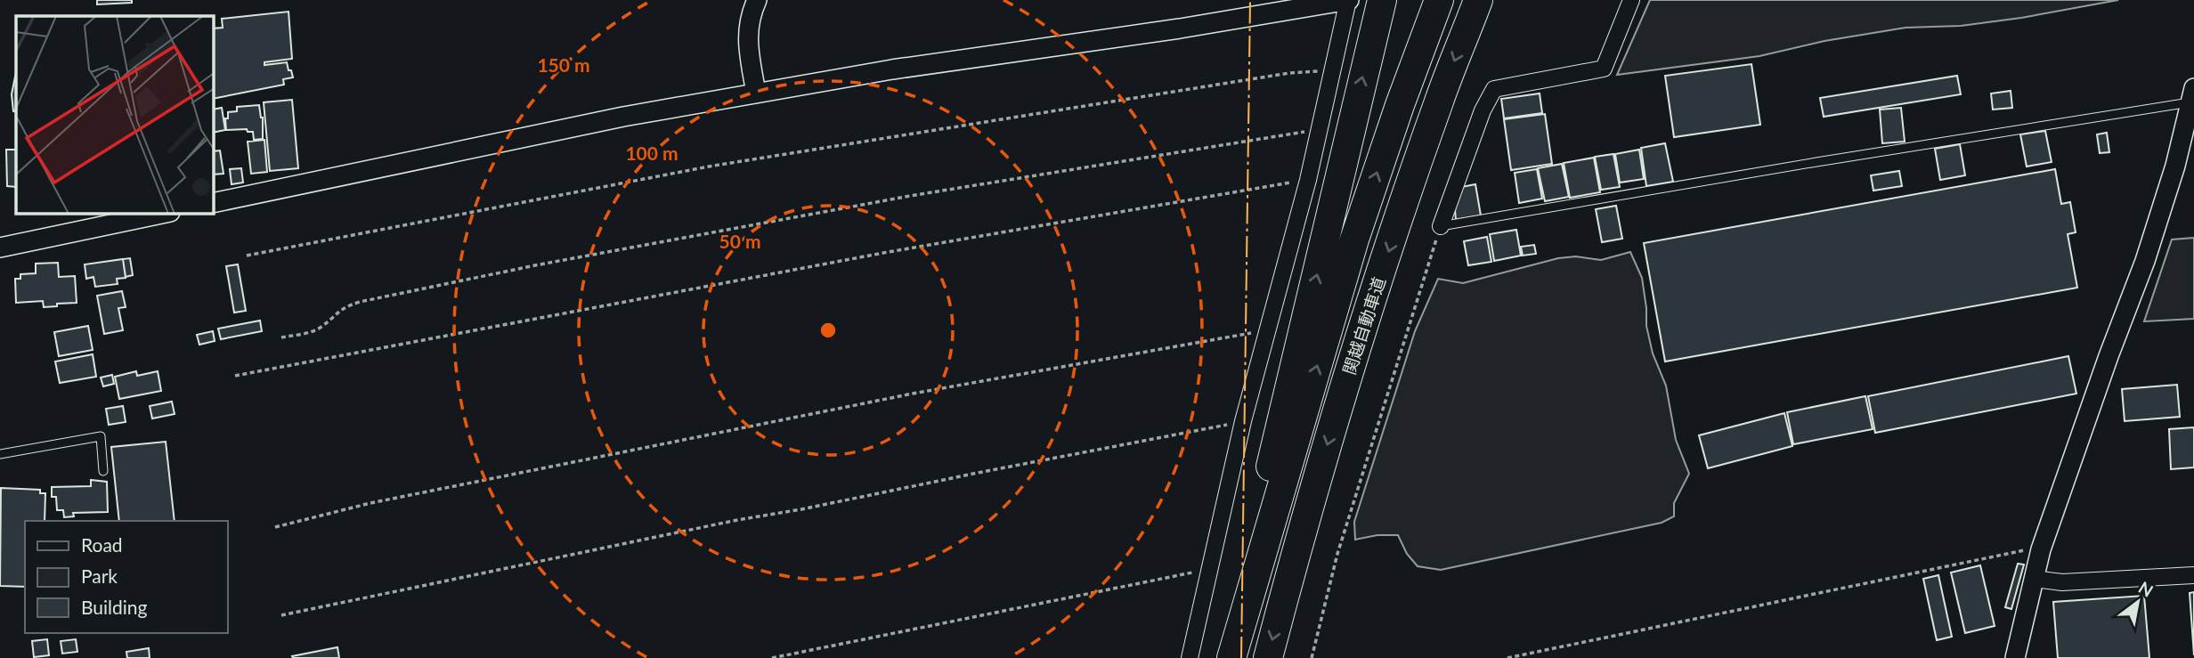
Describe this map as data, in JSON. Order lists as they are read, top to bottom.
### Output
{
  "streets": {
    "highway": ["関越自動車道"]
  },
  "legend": ["Road", "Park", "Building"],
  "north": "top right",
  "rings": ["150 m", "100 m", "50 m"]
}
